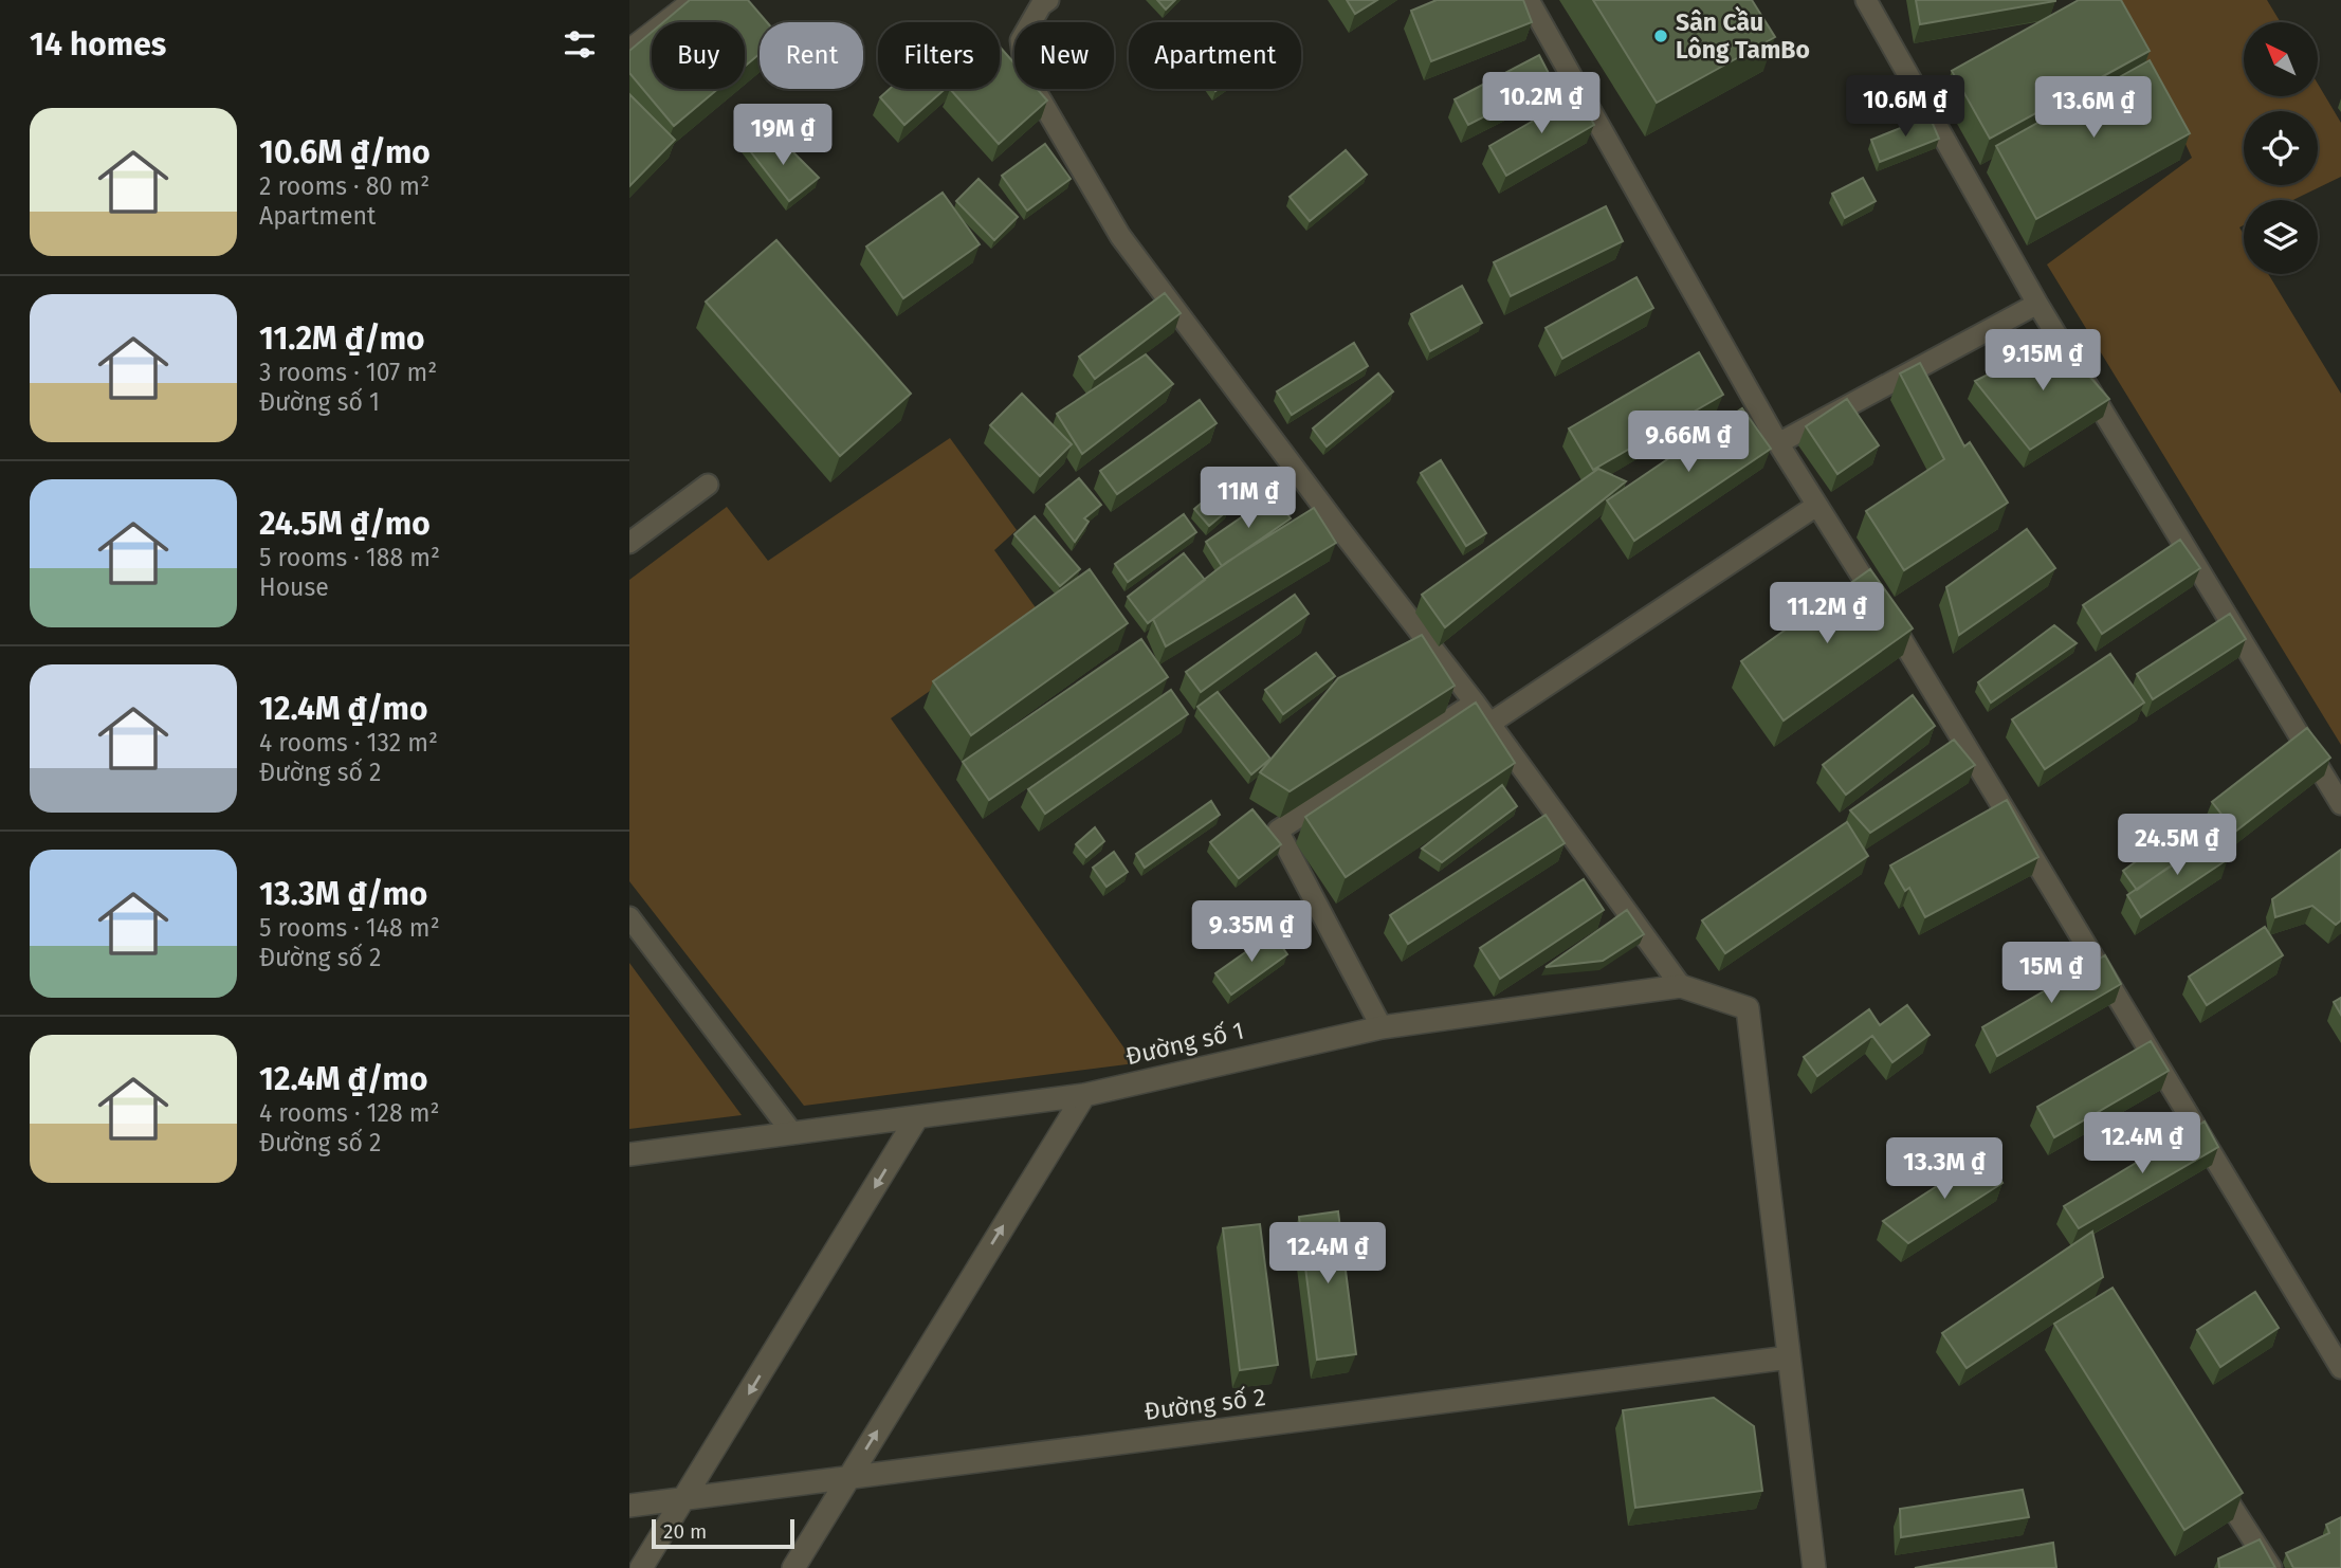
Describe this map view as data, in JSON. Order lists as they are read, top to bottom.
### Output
{
  "streets": {
    "street": ["Đường số 1", "Đường số 2"]
  },
  "crossings": [
    ["Đường số 1", "Đường số 2"]
  ],
  "places": ["Sân Cầu Lông TamBo"],
  "scale_bar": "20 m",
  "north": "top left",
  "page": {
    "heading": "14 homes",
    "chip": [
      "Buy",
      "Rent",
      "Filters",
      "New",
      "Apartment"
    ],
    "price": [
      "10.2M ₫",
      "10.6M ₫",
      "13.6M ₫",
      "19M ₫",
      "9.15M ₫",
      "9.66M ₫",
      "11M ₫",
      "11.2M ₫",
      "24.5M ₫",
      "9.35M ₫",
      "15M ₫",
      "12.4M ₫",
      "13.3M ₫",
      "12.4M ₫"
    ],
    "list": [
      {
        "name": "10.6M ₫/mo",
        "note": "2 rooms · 80 m² · Apartment"
      },
      {
        "name": "11.2M ₫/mo",
        "note": "3 rooms · 107 m² · Đường số 1"
      },
      {
        "name": "24.5M ₫/mo",
        "note": "5 rooms · 188 m² · House"
      },
      {
        "name": "12.4M ₫/mo",
        "note": "4 rooms · 132 m² · Đường số 2"
      },
      {
        "name": "13.3M ₫/mo",
        "note": "5 rooms · 148 m² · Đường số 2"
      },
      {
        "name": "12.4M ₫/mo",
        "note": "4 rooms · 128 m² · Đường số 2"
      }
    ],
    "scale": "20 m"
  }
}
